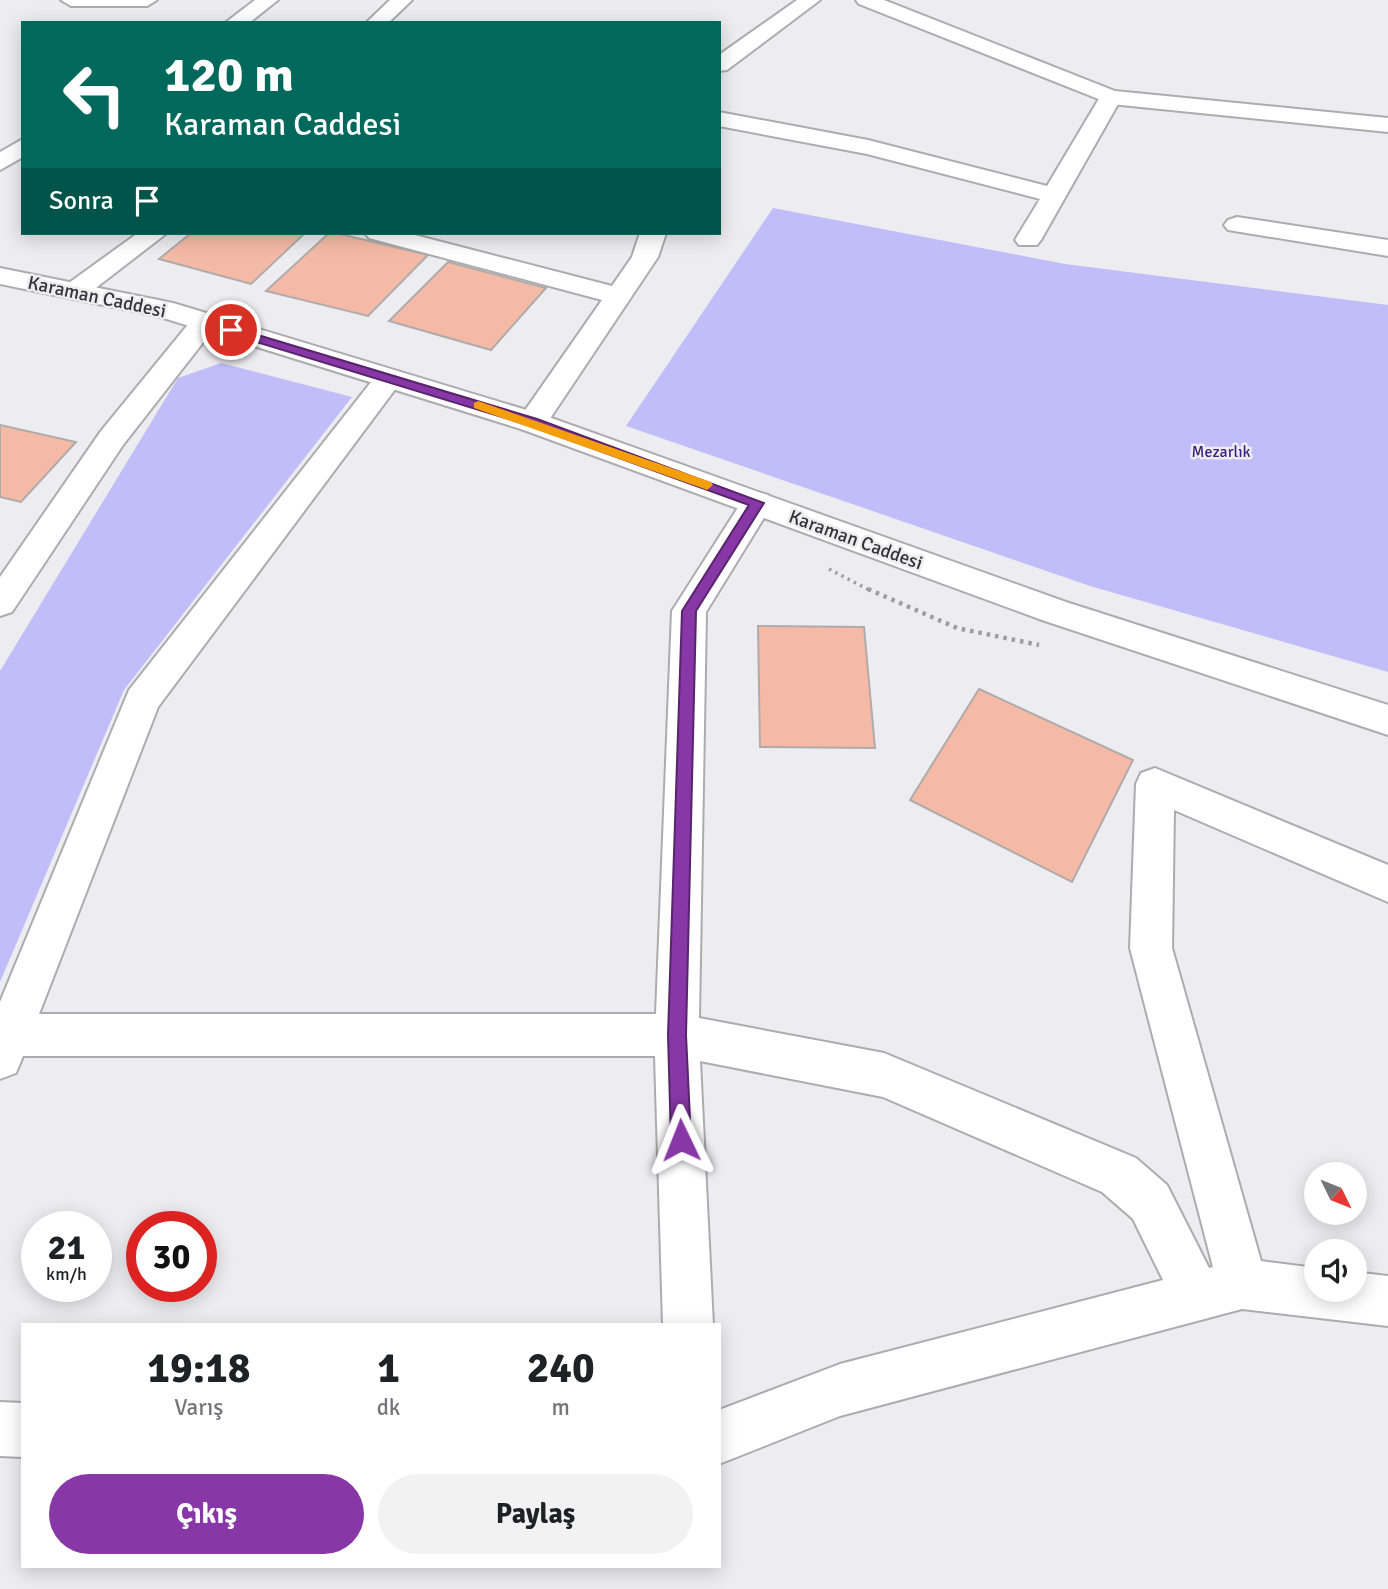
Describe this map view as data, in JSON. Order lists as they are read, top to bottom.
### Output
{
  "streets": {
    "street": ["Karaman Caddesi"]
  },
  "parks": ["Mezarlık"],
  "north": "bottom right",
  "page": {
    "turn": ["120 m", "Karaman Caddesi"],
    "then": "Sonra",
    "speed": "21 km/h",
    "limit": "30",
    "eta": [
      "19:18",
      "Varış",
      "1",
      "dk",
      "240",
      "m"
    ],
    "buttons": ["Çıkış", "Paylaş"]
  }
}
